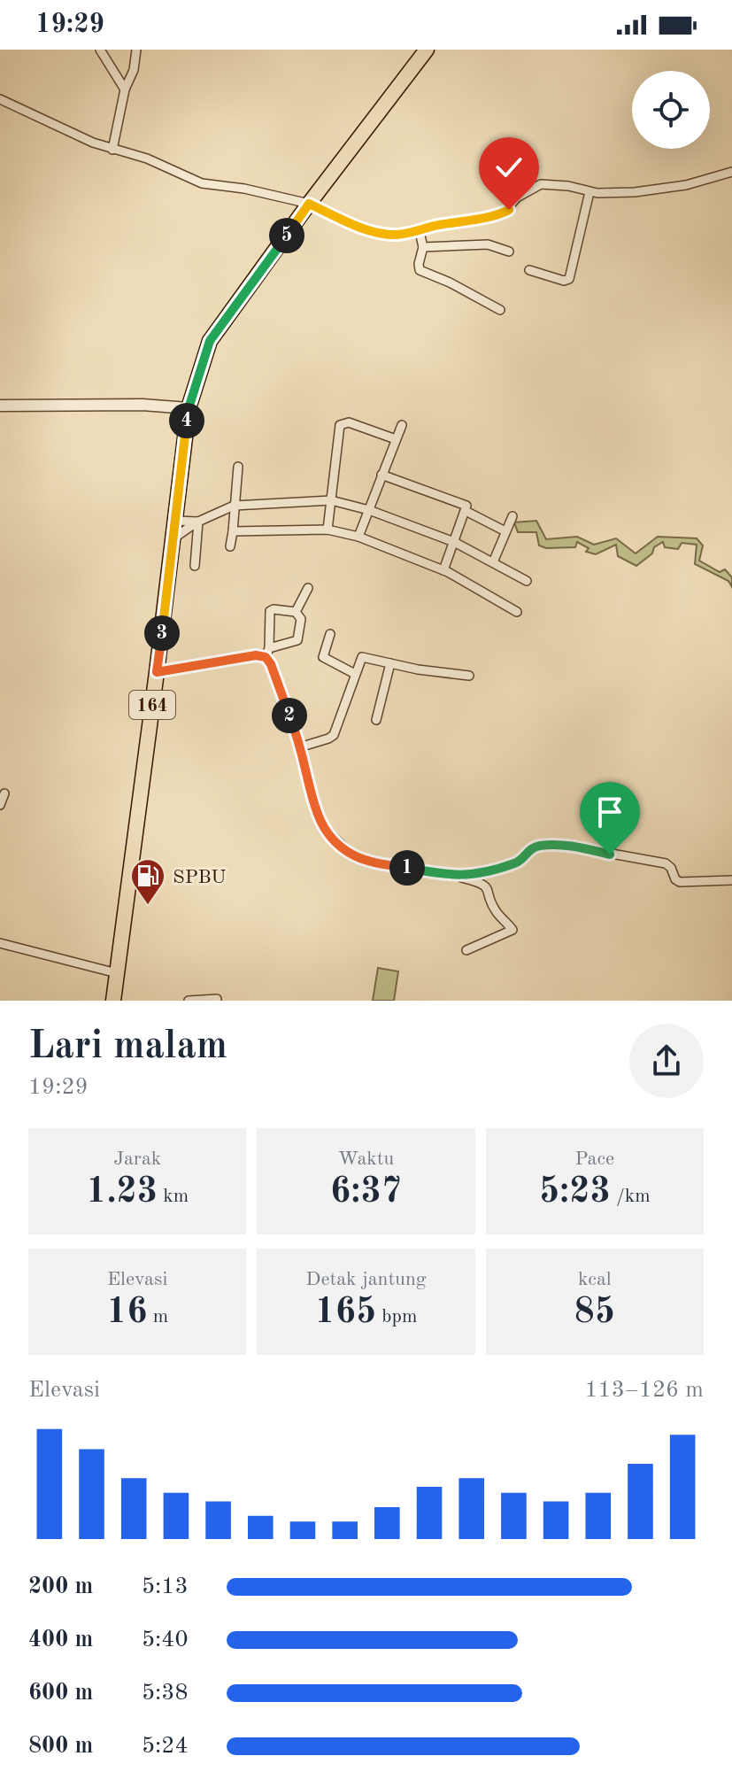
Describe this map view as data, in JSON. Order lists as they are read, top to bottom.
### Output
{
  "streets": {
    "main road": ["164"]
  },
  "places": {
    "fuel station": ["SPBU"]
  },
  "page": {
    "status": "19:29",
    "pins": [
      "5",
      "4",
      "3",
      "2",
      "1"
    ],
    "heading": ["Lari malam", "19:29"],
    "stats": [
      ["Jarak", "1.23 km"],
      ["Waktu", "6:37"],
      ["Pace", "5:23 /km"],
      ["Elevasi", "16 m"],
      ["Detak jantung", "165 bpm"],
      ["kcal", "85"]
    ],
    "chart": ["Elevasi", "113–126 m"],
    "list": [
      {
        "name": "200 m",
        "note": "5:13"
      },
      {
        "name": "400 m",
        "note": "5:40"
      },
      {
        "name": "600 m",
        "note": "5:38"
      },
      {
        "name": "800 m",
        "note": "5:24"
      }
    ]
  }
}
